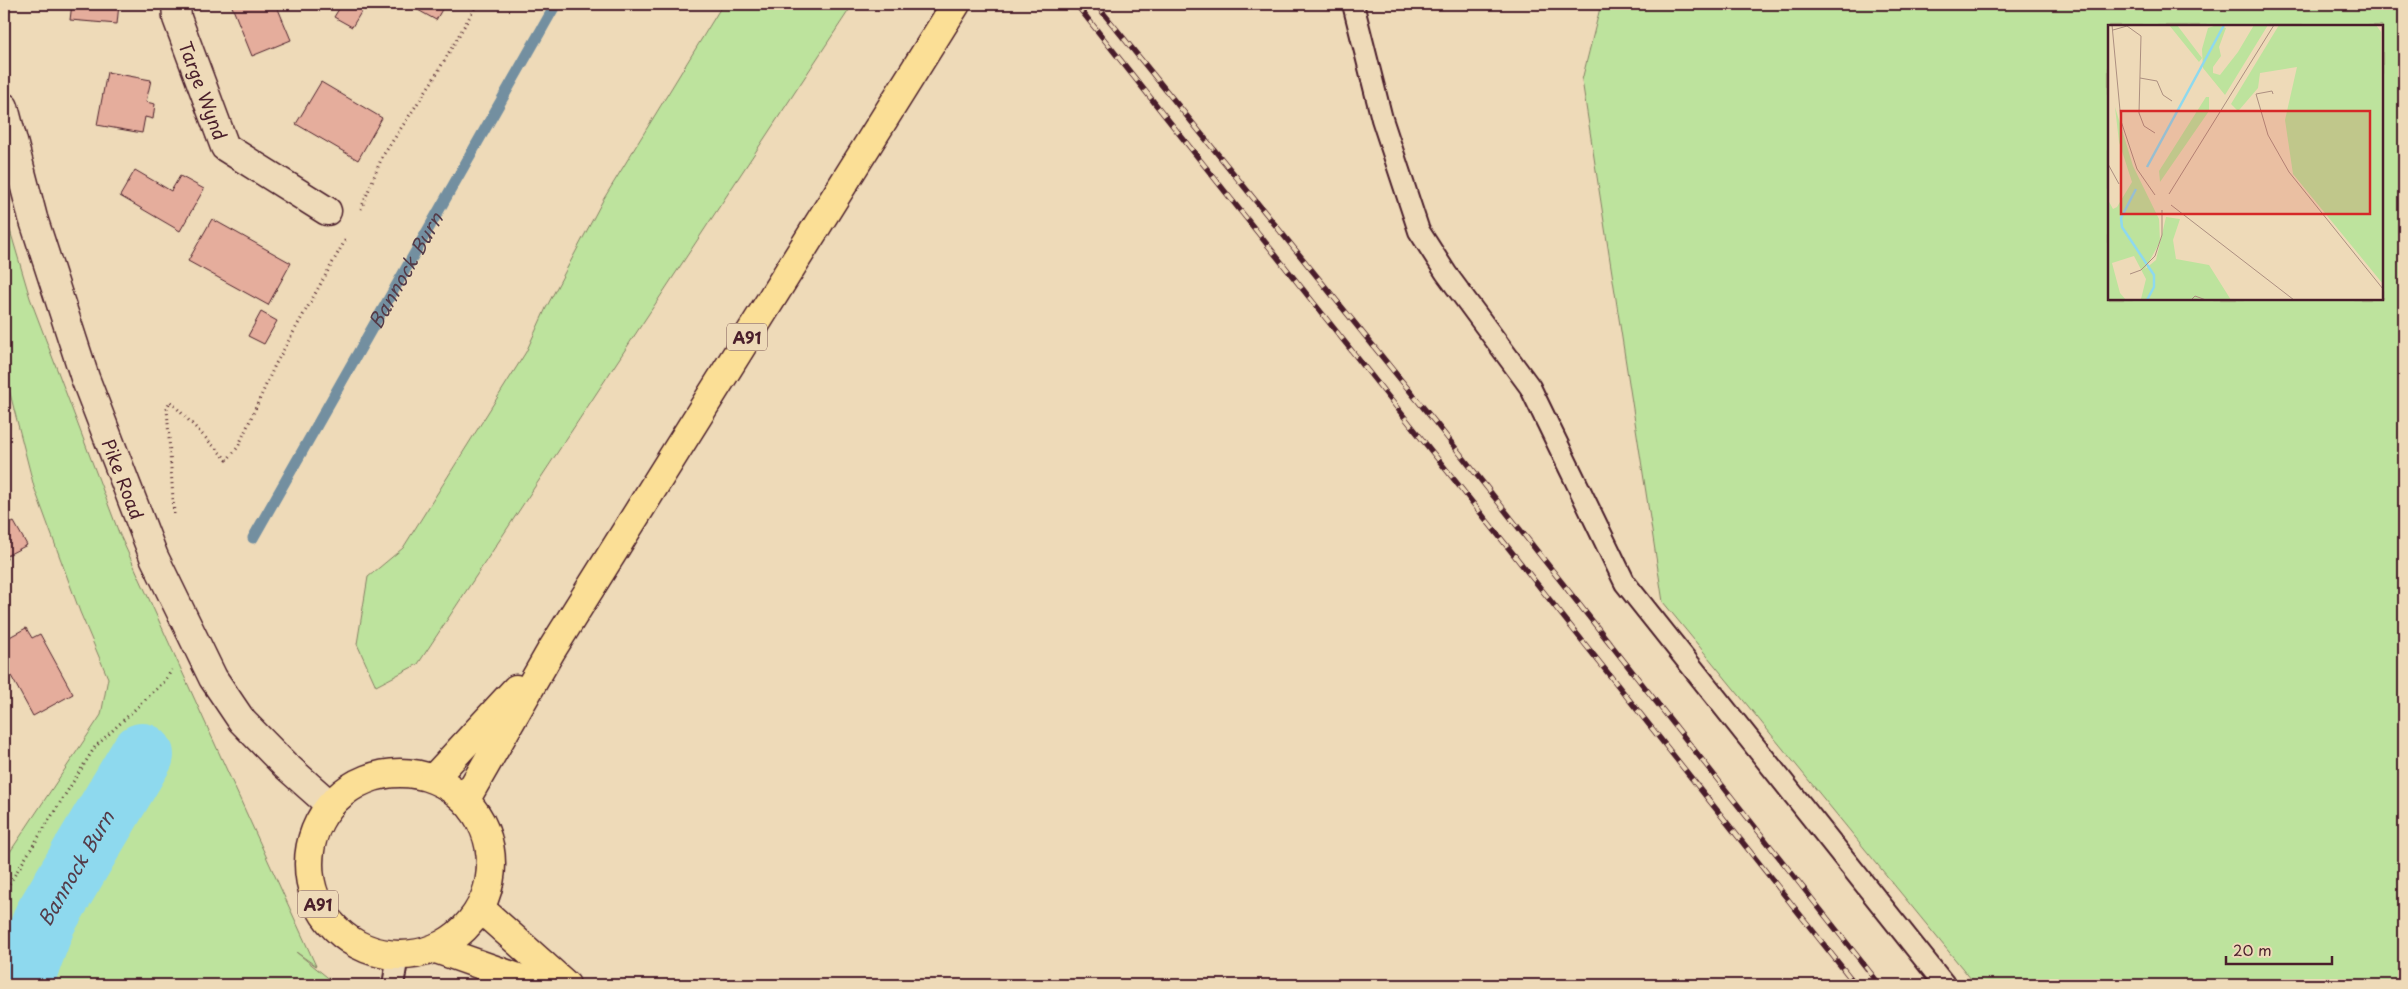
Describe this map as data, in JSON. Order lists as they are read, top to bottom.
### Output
{
  "streets": {
    "main road": ["A91"],
    "street": ["Targe Wynd", "Pike Road"]
  },
  "crossings": [
    ["A91", "Pike Road"]
  ],
  "water": ["Bannock Burn"],
  "scale_bar": "20 m"
}
